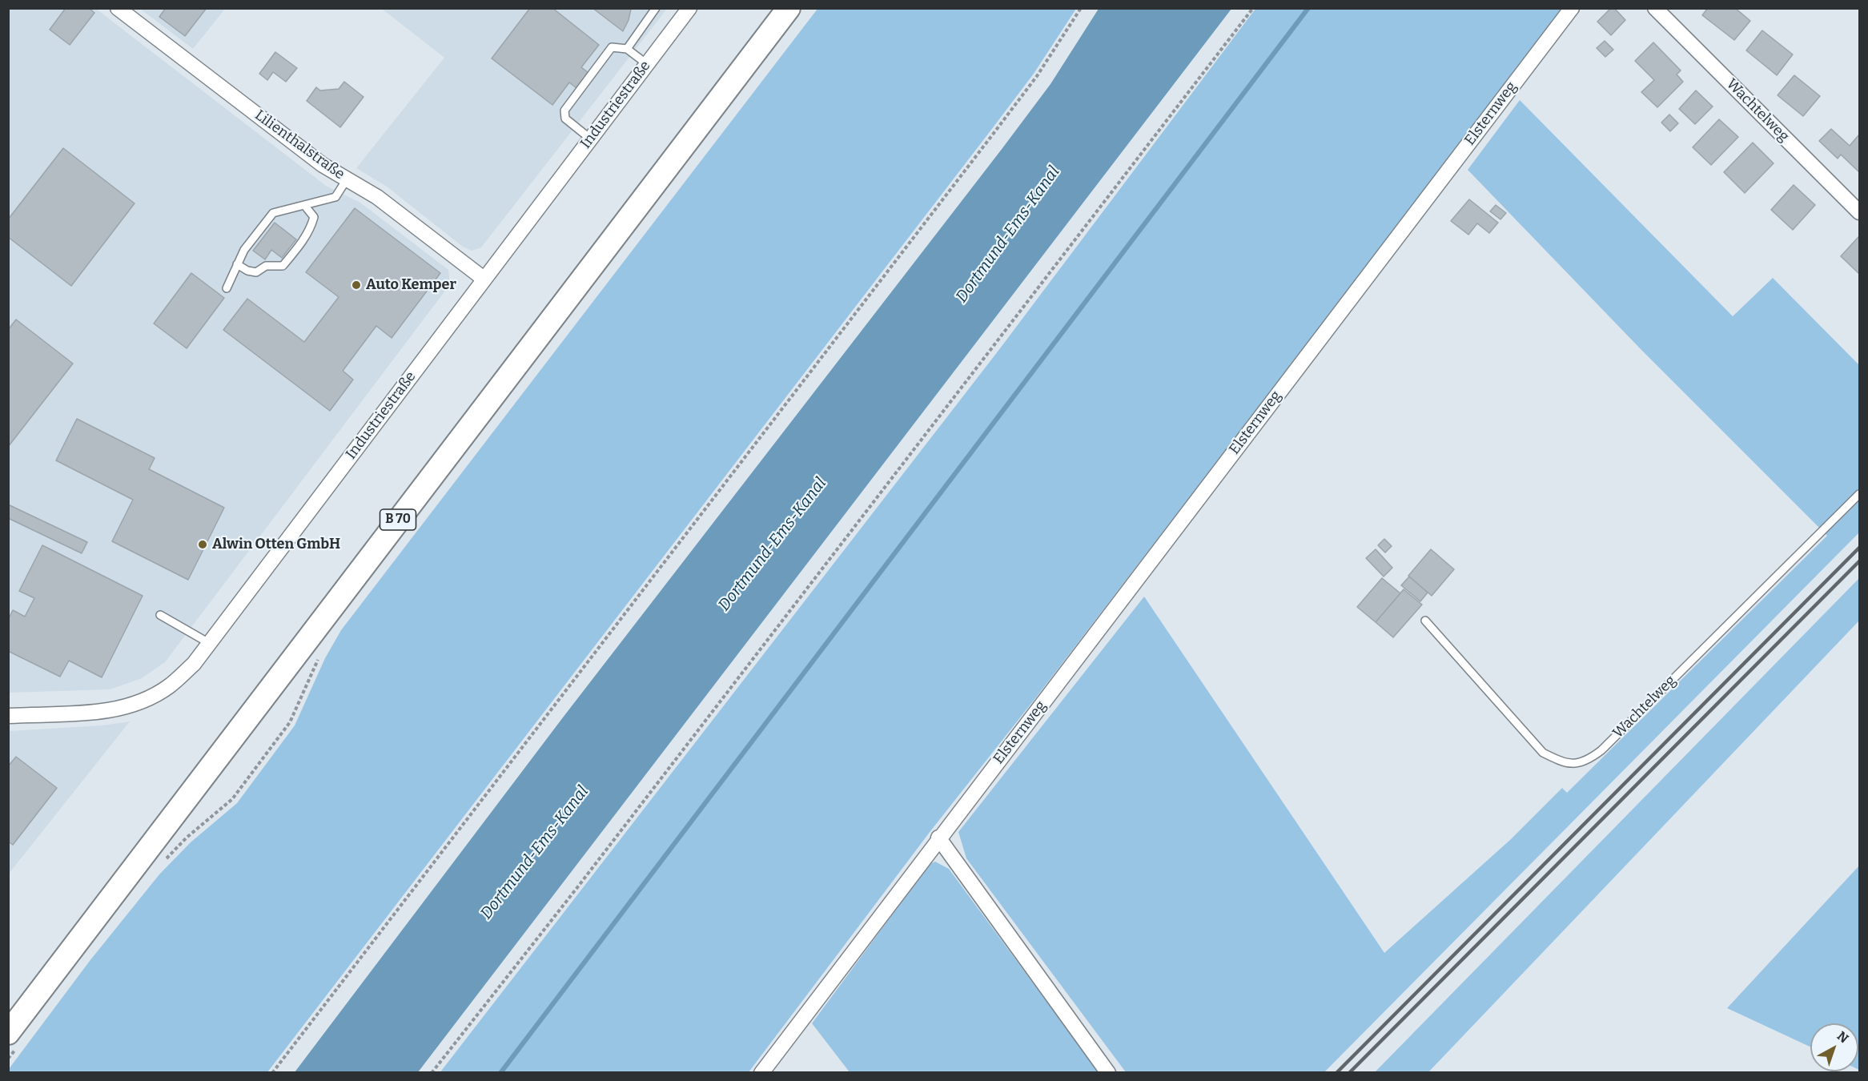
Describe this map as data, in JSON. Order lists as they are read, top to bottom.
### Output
{
  "streets": {
    "main road": ["B 70"],
    "street": [
      "Industriestraße",
      "Wachtelweg",
      "Elsternweg",
      "Lilienthalstraße"
    ]
  },
  "crossings": [
    ["Industriestraße", "Lilienthalstraße"]
  ],
  "water": ["Dortmund-Ems-Kanal"],
  "places": ["Auto Kemper", "Alwin Otten GmbH"],
  "north": "top right"
}
